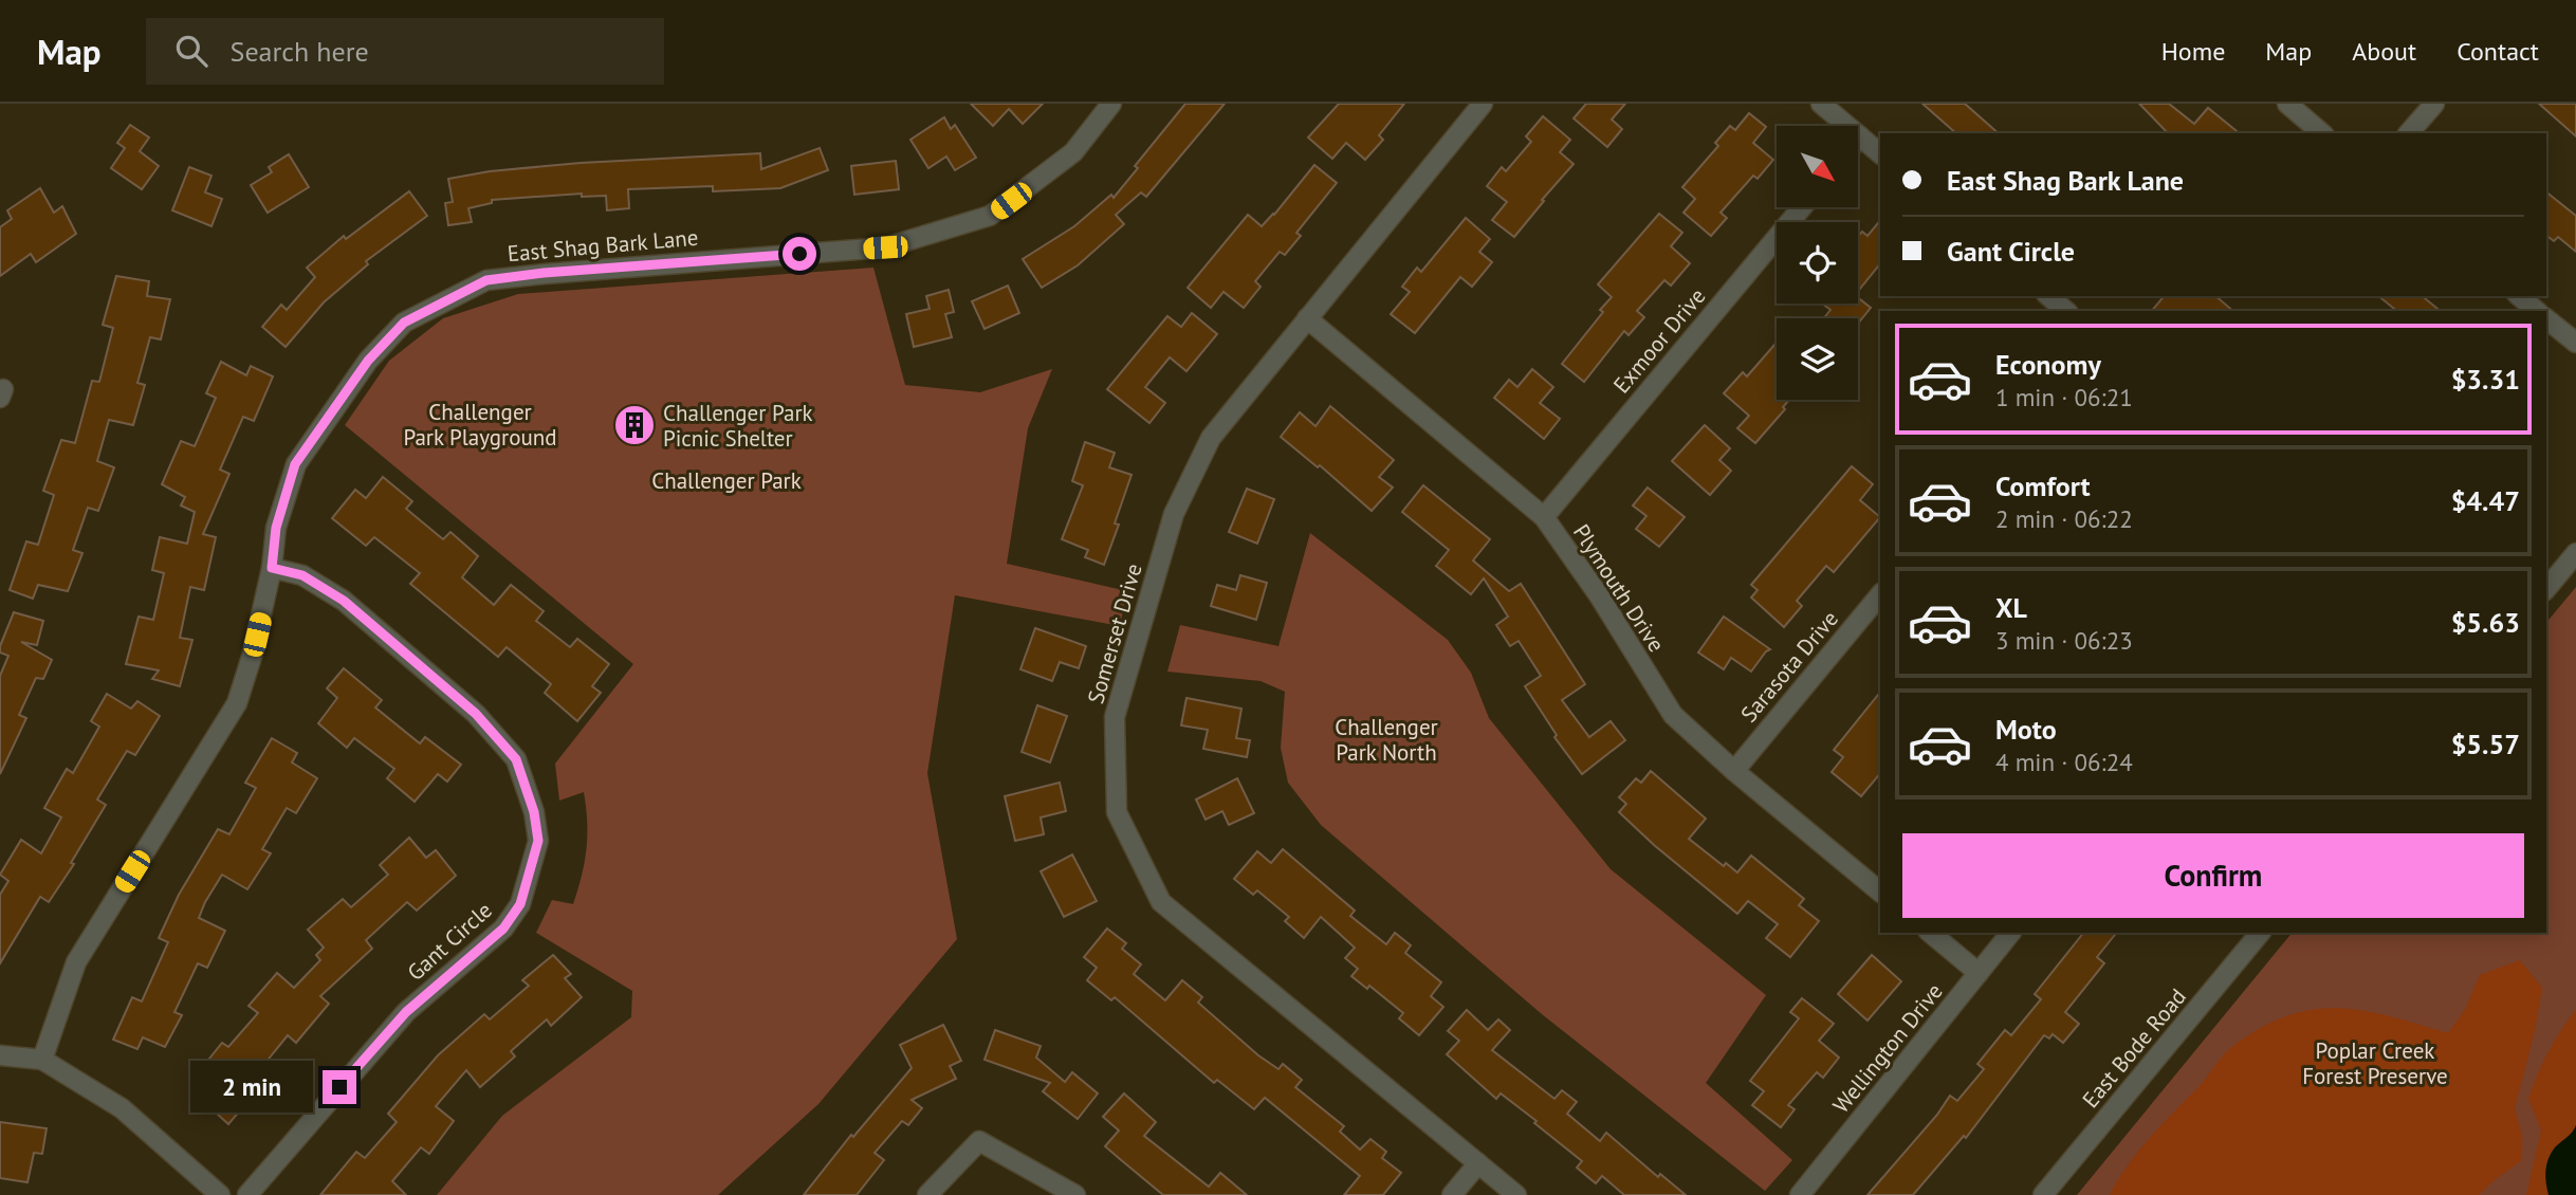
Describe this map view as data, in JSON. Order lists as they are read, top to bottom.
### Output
{
  "streets": {
    "street": [
      "East Shag Bark Lane",
      "Exmoor Drive",
      "Plymouth Drive",
      "Somerset Drive",
      "Sarasota Drive",
      "Gant Circle",
      "Wellington Drive",
      "East Bode Road"
    ]
  },
  "crossings": [
    ["East Shag Bark Lane", "Gant Circle"],
    ["Exmoor Drive", "Plymouth Drive"],
    ["Plymouth Drive", "Somerset Drive"],
    ["Plymouth Drive", "Sarasota Drive"]
  ],
  "parks": [
    "Challenger Park Playground",
    "Challenger Park",
    "Challenger Park North",
    "Poplar Creek Forest Preserve"
  ],
  "places": {
    "building": ["Challenger Park Picnic Shelter"]
  },
  "north": "bottom right",
  "page": {
    "header": "Map",
    "search": "Search here",
    "nav": [
      "Home",
      "Map",
      "About",
      "Contact"
    ],
    "banner": ["East Shag Bark Lane", "Gant Circle"],
    "list": [
      {
        "name": "Economy",
        "note": "1 min · 06:21",
        "value": "$3.31"
      },
      {
        "name": "Comfort",
        "note": "2 min · 06:22",
        "value": "$4.47"
      },
      {
        "name": "XL",
        "note": "3 min · 06:23",
        "value": "$5.63"
      },
      {
        "name": "Moto",
        "note": "4 min · 06:24",
        "value": "$5.57"
      }
    ],
    "buttons": "Confirm",
    "bubble": "2 min"
  }
}
